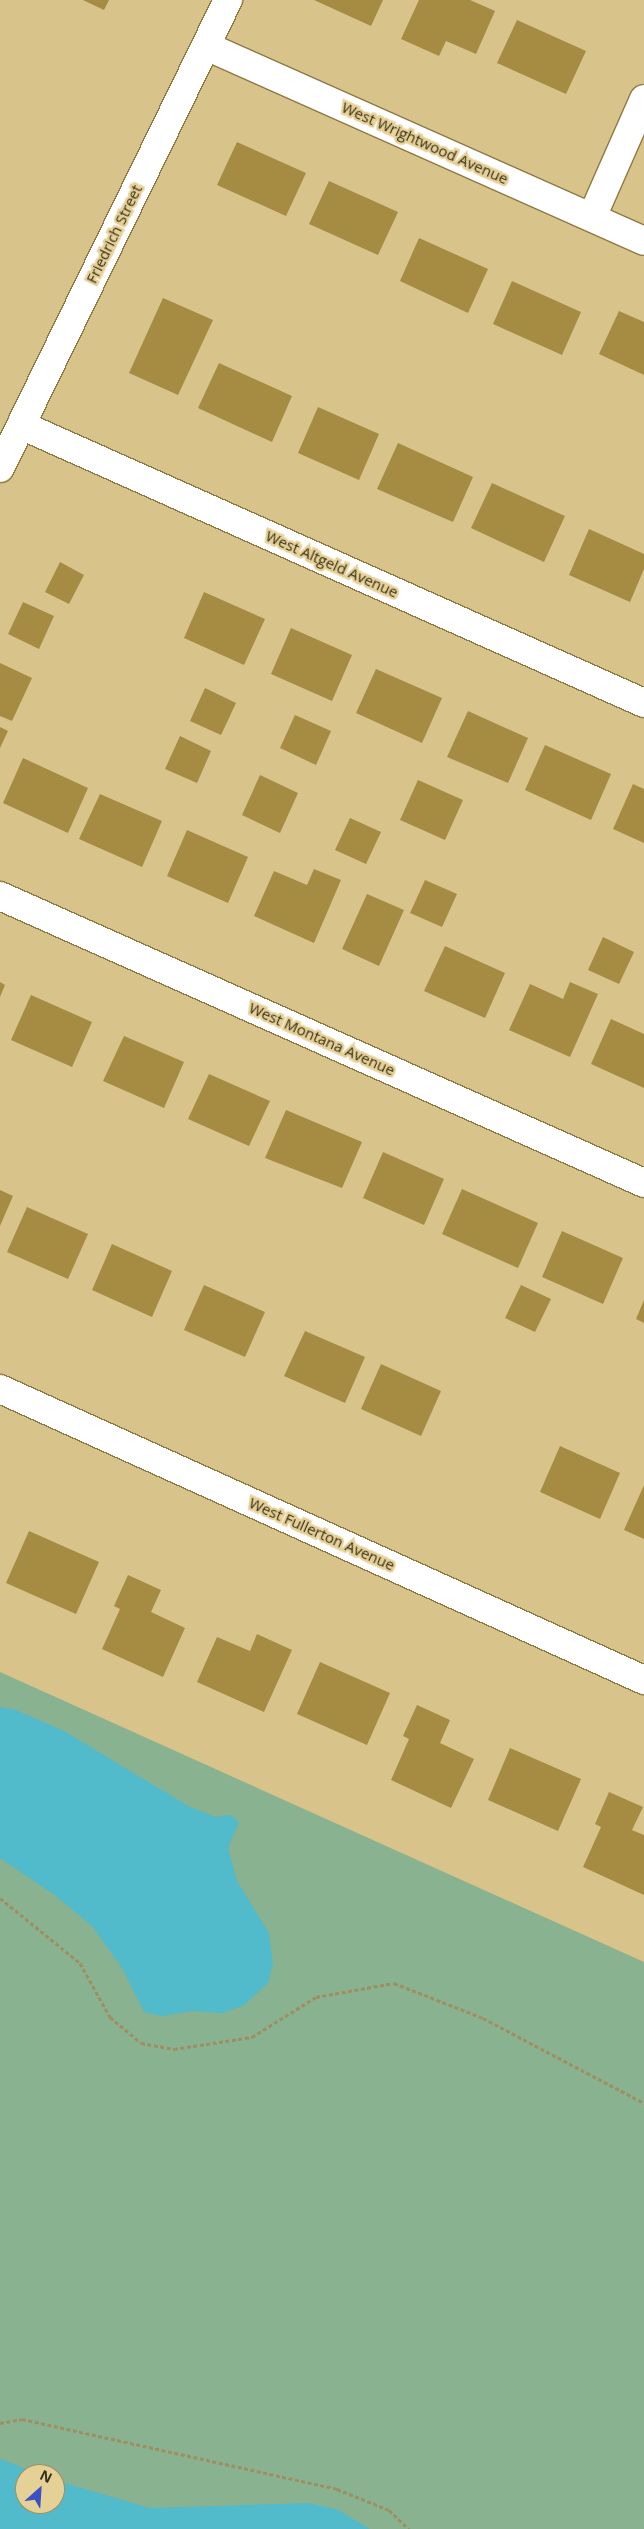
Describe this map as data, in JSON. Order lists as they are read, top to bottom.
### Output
{
  "streets": {
    "street": [
      "West Wrightwood Avenue",
      "Friedrich Street",
      "West Altgeld Avenue",
      "West Montana Avenue",
      "West Fullerton Avenue"
    ]
  },
  "crossings": [
    ["West Wrightwood Avenue", "Friedrich Street"],
    ["Friedrich Street", "West Altgeld Avenue"]
  ],
  "north": "top right"
}
